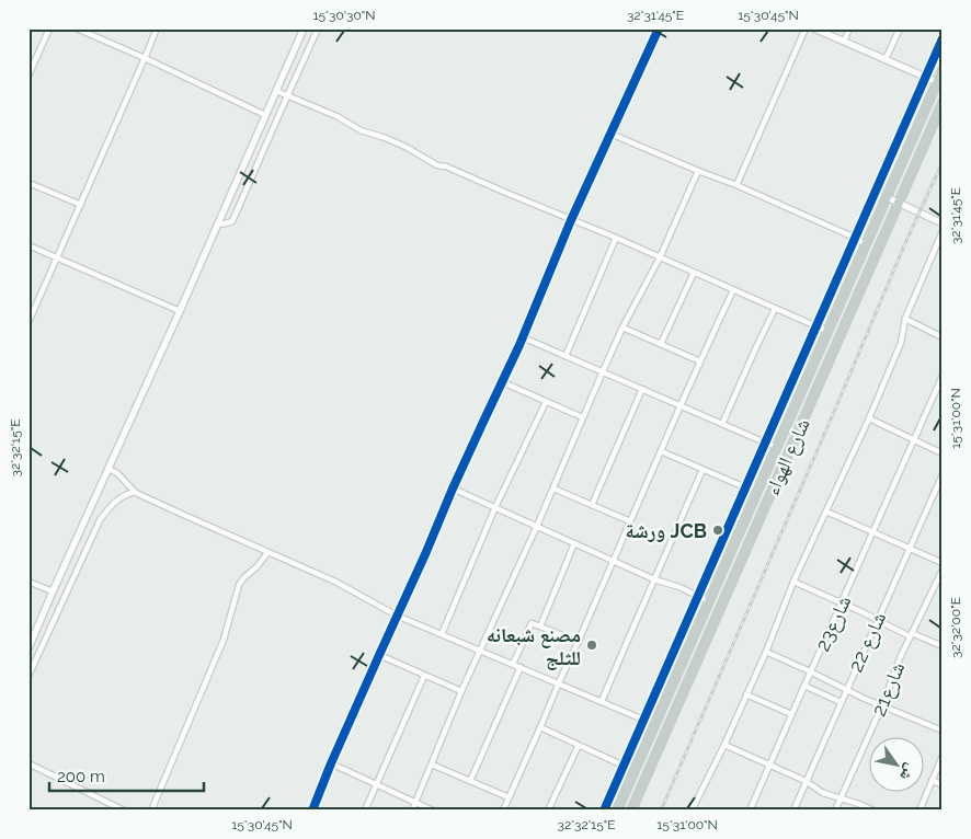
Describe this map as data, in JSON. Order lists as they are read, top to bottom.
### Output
{
  "streets": {
    "highway": ["شارع الهواء"],
    "street": ["شارع23", "شارع 22", "شارع21"]
  },
  "places": ["ورشة JCB", "مصنع شبعانه للثلج"],
  "scale_bar": "200 m",
  "north": "bottom right",
  "coordinates": [
    "15°30'30\"N",
    "32°31'45\"E",
    "15°30'45\"N",
    "15°31'00\"N",
    "32°32'15\"E",
    "32°32'00\"E"
  ]
}
